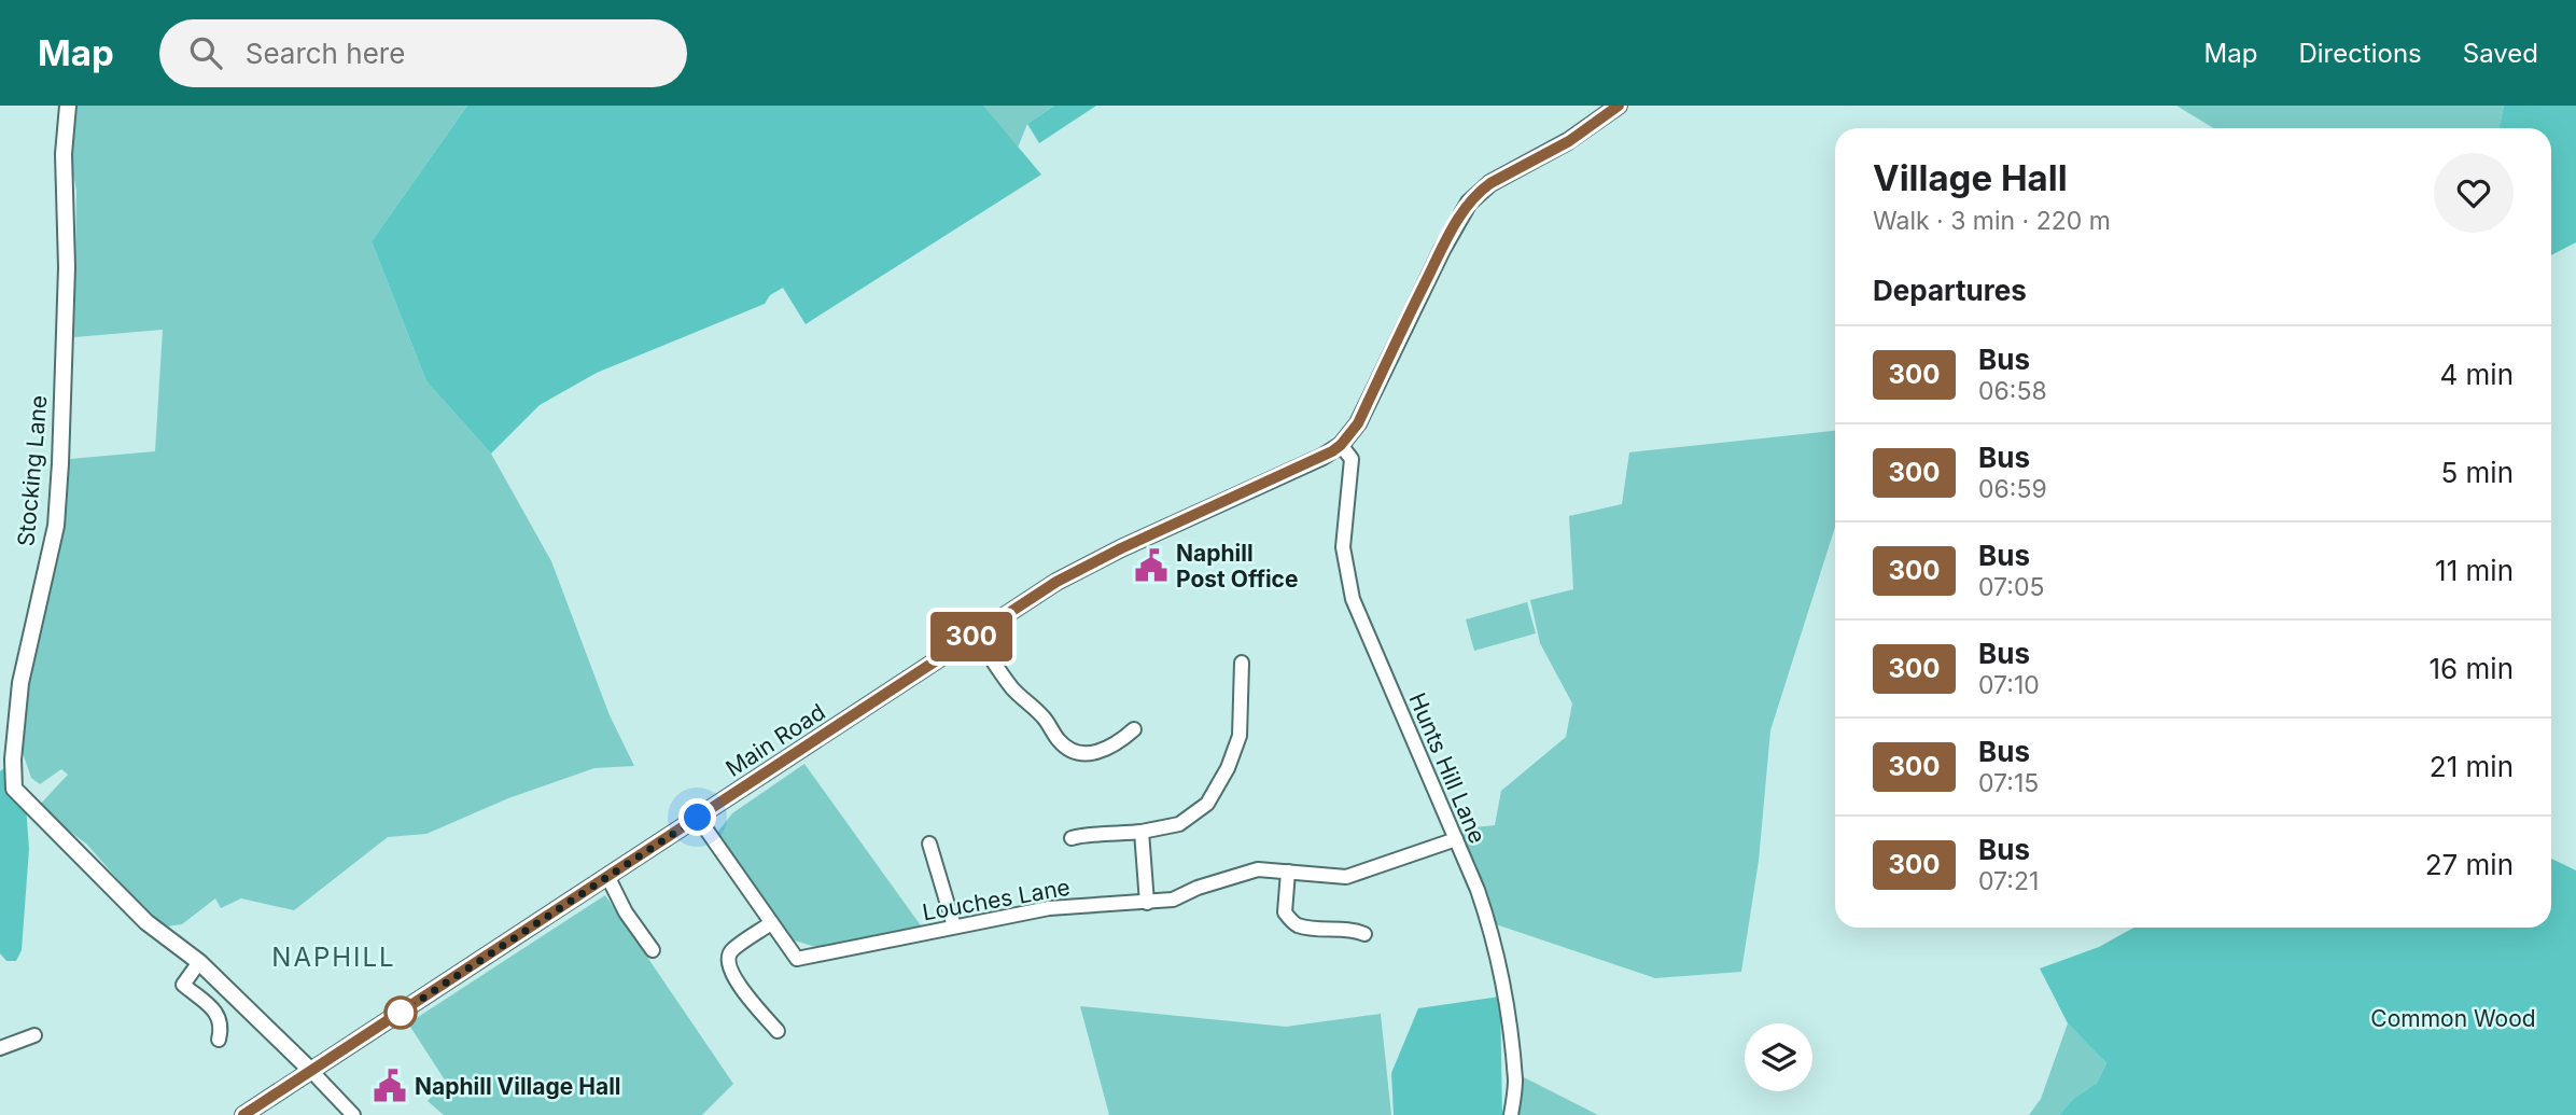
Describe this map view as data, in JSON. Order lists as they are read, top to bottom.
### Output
{
  "streets": {
    "street": [
      "Stocking Lane",
      "Main Road",
      "Hunts Hill Lane",
      "Louches Lane"
    ]
  },
  "crossings": [
    ["Stocking Lane", "Main Road"],
    ["Main Road", "Hunts Hill Lane"],
    ["Main Road", "Louches Lane"],
    ["Hunts Hill Lane", "Louches Lane"]
  ],
  "districts": ["NAPHILL"],
  "parks": ["Common Wood"],
  "places": {
    "public building": ["Naphill Post Office", "Naphill Village Hall"]
  },
  "lines": ["bus line 300"],
  "page": {
    "header": "Map",
    "search": "Search here",
    "nav": ["Map", "Directions", "Saved"],
    "on_map": "300",
    "heading": [
      ["Village Hall", "Walk · 3 min · 220 m"],
      "Departures"
    ],
    "list": [
      {
        "mark": "300",
        "name": "Bus",
        "note": "06:58",
        "value": "4 min"
      },
      {
        "mark": "300",
        "name": "Bus",
        "note": "06:59",
        "value": "5 min"
      },
      {
        "mark": "300",
        "name": "Bus",
        "note": "07:05",
        "value": "11 min"
      },
      {
        "mark": "300",
        "name": "Bus",
        "note": "07:10",
        "value": "16 min"
      },
      {
        "mark": "300",
        "name": "Bus",
        "note": "07:15",
        "value": "21 min"
      },
      {
        "mark": "300",
        "name": "Bus",
        "note": "07:21",
        "value": "27 min"
      }
    ]
  }
}
